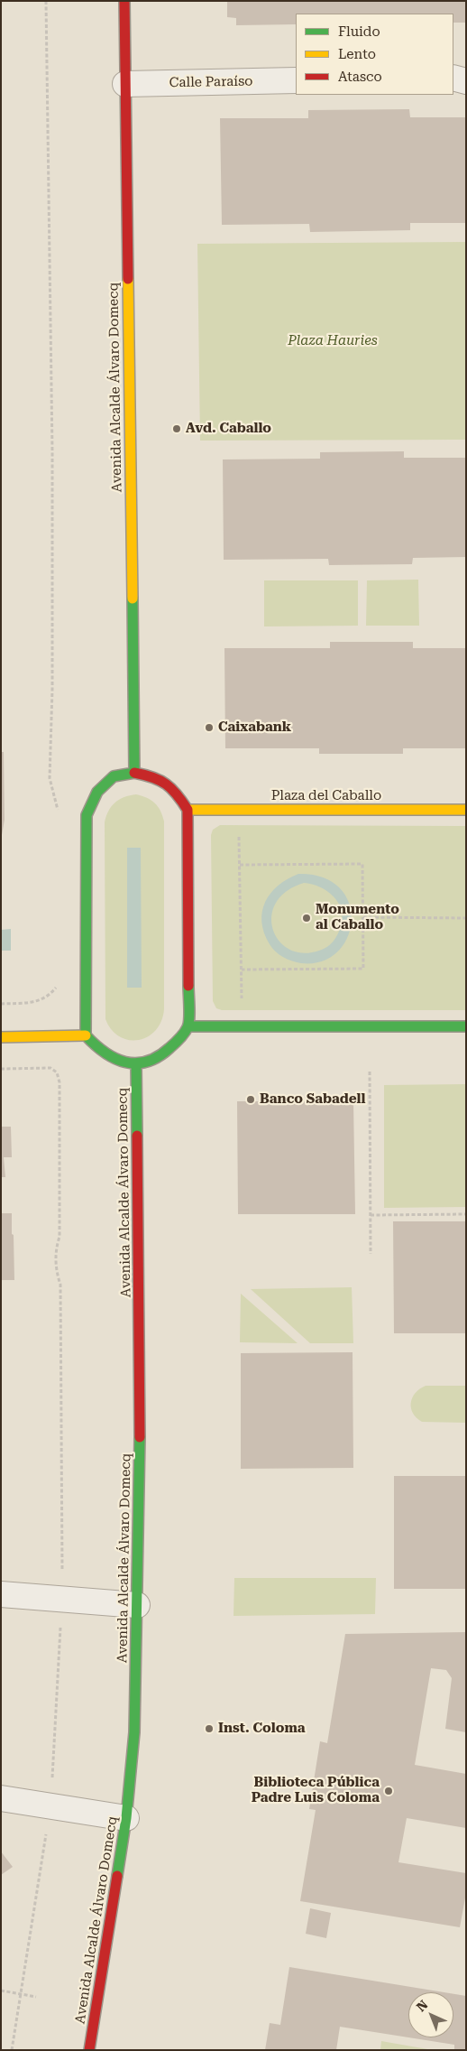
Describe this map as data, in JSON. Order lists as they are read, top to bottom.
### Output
{
  "streets": {
    "main road": ["Avenida Alcalde Álvaro Domecq", "Plaza del Caballo"],
    "street": ["Calle Paraíso"]
  },
  "crossings": [
    ["Calle Paraíso", "Avenida Alcalde Álvaro Domecq"]
  ],
  "parks": ["Plaza Hauries"],
  "places": [
    "Avd. Caballo",
    "Caixabank",
    "Monumento al Caballo",
    "Banco Sabadell",
    "Inst. Coloma",
    "Biblioteca Pública Padre Luis Coloma"
  ],
  "legend": ["Fluido", "Lento", "Atasco"],
  "north": "top left"
}
